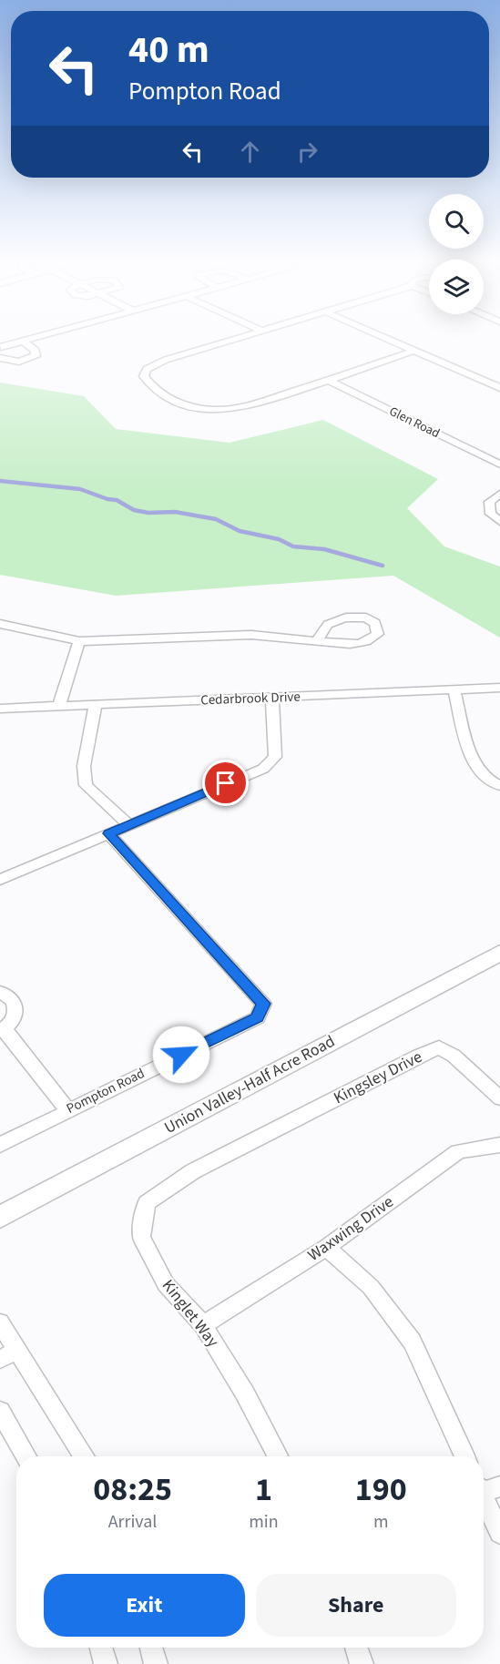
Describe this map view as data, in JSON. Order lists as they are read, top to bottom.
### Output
{
  "streets": {
    "street": [
      "Glen Road",
      "Cedarbrook Drive",
      "Kingsley Drive",
      "Union Valley-Half Acre Road",
      "Pompton Road",
      "Waxwing Drive",
      "Kinglet Way"
    ]
  },
  "crossings": [
    ["Kingsley Drive", "Kinglet Way"],
    ["Waxwing Drive", "Kinglet Way"]
  ],
  "page": {
    "turn": ["40 m", "Pompton Road"],
    "eta": [
      "08:25",
      "Arrival",
      "1",
      "min",
      "190",
      "m"
    ],
    "buttons": ["Exit", "Share"]
  }
}
